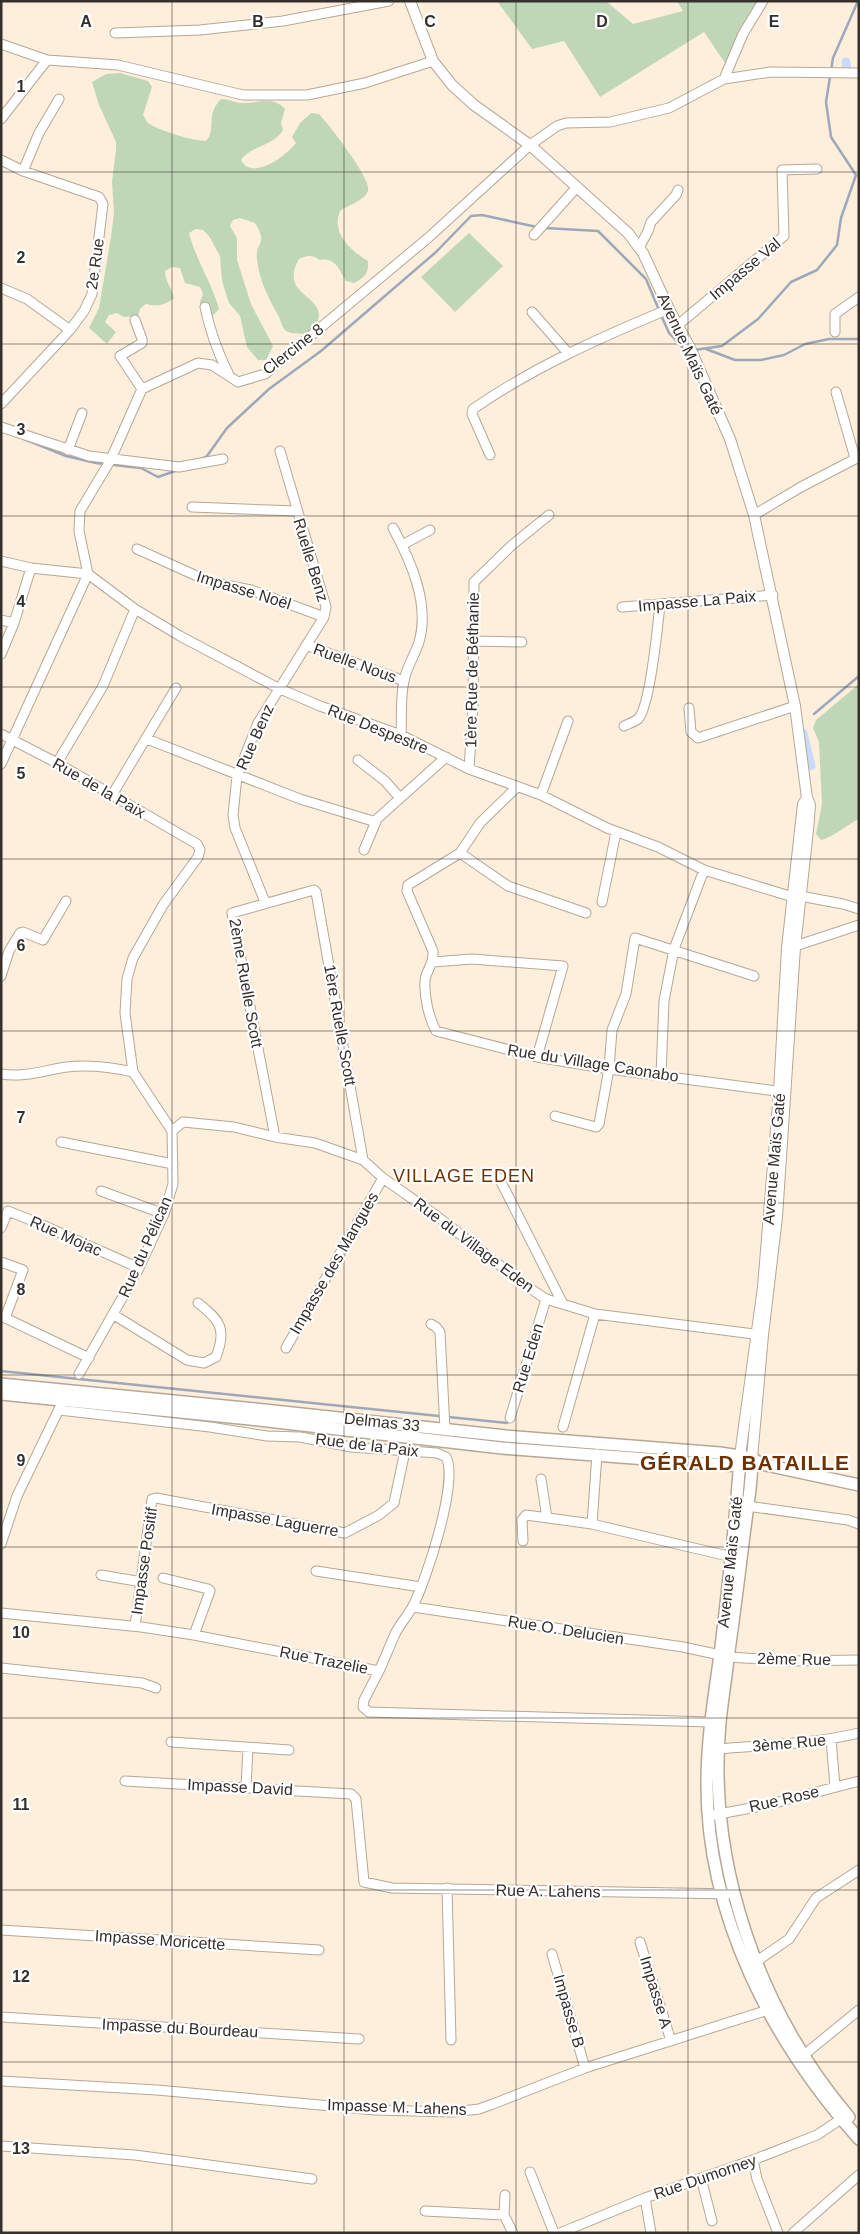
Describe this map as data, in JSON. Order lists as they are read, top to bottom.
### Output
{
  "streets": {
    "main road": ["Avenue Maïs Gaté", "Delmas 33"],
    "street": [
      "2e Rue",
      "Impasse Val",
      "Clercine 8",
      "Ruelle Benz",
      "Impasse Noël",
      "Impasse La Paix",
      "Ruelle Nous",
      "1ère Rue de Béthanie",
      "Rue Despestre",
      "Rue Benz",
      "Rue de la Paix",
      "2ème Ruelle Scott",
      "1ère Ruelle Scott",
      "Rue du Village Caonabo",
      "Rue Mojac",
      "Rue du Village Eden",
      "Rue du Pélican",
      "Impasse des Mangues",
      "Rue Eden",
      "Impasse Laguerre",
      "Impasse Positif",
      "Rue O. Delucien",
      "2ème Rue",
      "Rue Trazelie",
      "3ème Rue",
      "Impasse David",
      "Rue Rose",
      "Rue A. Lahens",
      "Impasse Moricette",
      "Impasse A",
      "Impasse B",
      "Impasse du Bourdeau",
      "Impasse M. Lahens",
      "Rue Dumorney"
    ]
  },
  "crossings": [
    ["Impasse Val", "Avenue Maïs Gaté"],
    ["Clercine 8", "Avenue Maïs Gaté"],
    ["Avenue Maïs Gaté", "Impasse La Paix"],
    ["Avenue Maïs Gaté", "Rue Despestre"],
    ["Avenue Maïs Gaté", "Rue du Village Caonabo"],
    ["Avenue Maïs Gaté", "Rue du Village Eden"],
    ["Avenue Maïs Gaté", "Delmas 33"],
    ["Avenue Maïs Gaté", "Rue O. Delucien"],
    ["Avenue Maïs Gaté", "2ème Rue"],
    ["Avenue Maïs Gaté", "Rue Trazelie"],
    ["Avenue Maïs Gaté", "3ème Rue"],
    ["Avenue Maïs Gaté", "Rue Rose"],
    ["Avenue Maïs Gaté", "Rue A. Lahens"],
    ["Avenue Maïs Gaté", "Impasse M. Lahens"],
    ["Avenue Maïs Gaté", "Rue Dumorney"],
    ["Ruelle Benz", "Impasse Noël"],
    ["Ruelle Benz", "Ruelle Nous"],
    ["Ruelle Benz", "Rue Despestre"],
    ["Ruelle Benz", "Rue Benz"],
    ["1ère Rue de Béthanie", "Rue Despestre"],
    ["Rue Despestre", "Rue Benz"],
    ["Rue Benz", "2ème Ruelle Scott"],
    ["Rue de la Paix", "Rue du Pélican"],
    ["Rue de la Paix", "Delmas 33"],
    ["Rue de la Paix", "Impasse Laguerre"],
    ["Rue de la Paix", "Rue O. Delucien"],
    ["Rue de la Paix", "Rue Trazelie"],
    ["2ème Ruelle Scott", "1ère Ruelle Scott"],
    ["2ème Ruelle Scott", "Rue du Village Eden"],
    ["1ère Ruelle Scott", "Rue du Village Eden"],
    ["Rue Mojac", "Rue du Pélican"],
    ["Rue du Village Eden", "Rue du Pélican"],
    ["Rue du Village Eden", "Impasse des Mangues"],
    ["Rue du Village Eden", "Rue Eden"],
    ["Impasse Laguerre", "Impasse Positif"],
    ["Impasse Positif", "Rue Trazelie"],
    ["Rue O. Delucien", "2ème Rue"],
    ["Impasse David", "Rue A. Lahens"],
    ["Impasse A", "Impasse M. Lahens"],
    ["Impasse B", "Impasse M. Lahens"]
  ],
  "districts": ["VILLAGE EDEN", "GÉRALD BATAILLE"],
  "grid": {
    "columns": [
      "A",
      "B",
      "C",
      "D",
      "E"
    ],
    "rows": [
      "1",
      "2",
      "3",
      "4",
      "5",
      "6",
      "7",
      "8",
      "9",
      "10",
      "11",
      "12",
      "13"
    ]
  }
}
